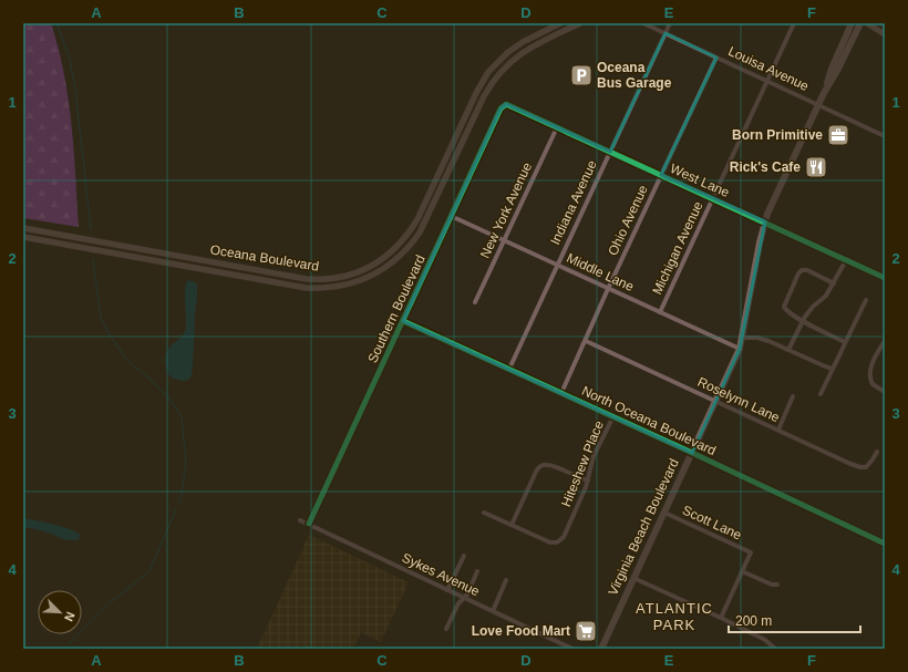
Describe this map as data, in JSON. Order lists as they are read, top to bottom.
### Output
{
  "streets": {
    "main road": ["Oceana Boulevard", "Virginia Beach Boulevard"],
    "street": [
      "Louisa Avenue",
      "West Lane",
      "Indiana Avenue",
      "New York Avenue",
      "Ohio Avenue",
      "Michigan Avenue",
      "Middle Lane",
      "Southern Boulevard",
      "Roselynn Lane",
      "North Oceana Boulevard",
      "Hiteshew Place",
      "Scott Lane",
      "Sykes Avenue"
    ]
  },
  "crossings": [
    ["Louisa Avenue", "Indiana Avenue"],
    ["Louisa Avenue", "Ohio Avenue"],
    ["Louisa Avenue", "Michigan Avenue"],
    ["Louisa Avenue", "Virginia Beach Boulevard"],
    ["West Lane", "Indiana Avenue"],
    ["West Lane", "New York Avenue"],
    ["West Lane", "Ohio Avenue"],
    ["West Lane", "Michigan Avenue"],
    ["West Lane", "Southern Boulevard"],
    ["West Lane", "Virginia Beach Boulevard"],
    ["Indiana Avenue", "Middle Lane"],
    ["Indiana Avenue", "North Oceana Boulevard"],
    ["New York Avenue", "Middle Lane"],
    ["Ohio Avenue", "Middle Lane"],
    ["Ohio Avenue", "Roselynn Lane"],
    ["Ohio Avenue", "North Oceana Boulevard"],
    ["Michigan Avenue", "Middle Lane"],
    ["Middle Lane", "Southern Boulevard"],
    ["Middle Lane", "Virginia Beach Boulevard"],
    ["Southern Boulevard", "North Oceana Boulevard"],
    ["Southern Boulevard", "Sykes Avenue"],
    ["Roselynn Lane", "Virginia Beach Boulevard"],
    ["North Oceana Boulevard", "Hiteshew Place"],
    ["North Oceana Boulevard", "Virginia Beach Boulevard"],
    ["Scott Lane", "Virginia Beach Boulevard"]
  ],
  "districts": ["ATLANTIC PARK"],
  "places": {
    "parking": ["Oceana Bus Garage"],
    "office": ["Born Primitive"],
    "restaurant": ["Rick's Cafe"],
    "supermarket": ["Love Food Mart"]
  },
  "scale_bar": "200 m",
  "north": "bottom right",
  "grid": {
    "columns": [
      "A",
      "B",
      "C",
      "D",
      "E",
      "F"
    ],
    "rows": [
      "1",
      "2",
      "3",
      "4"
    ]
  }
}
